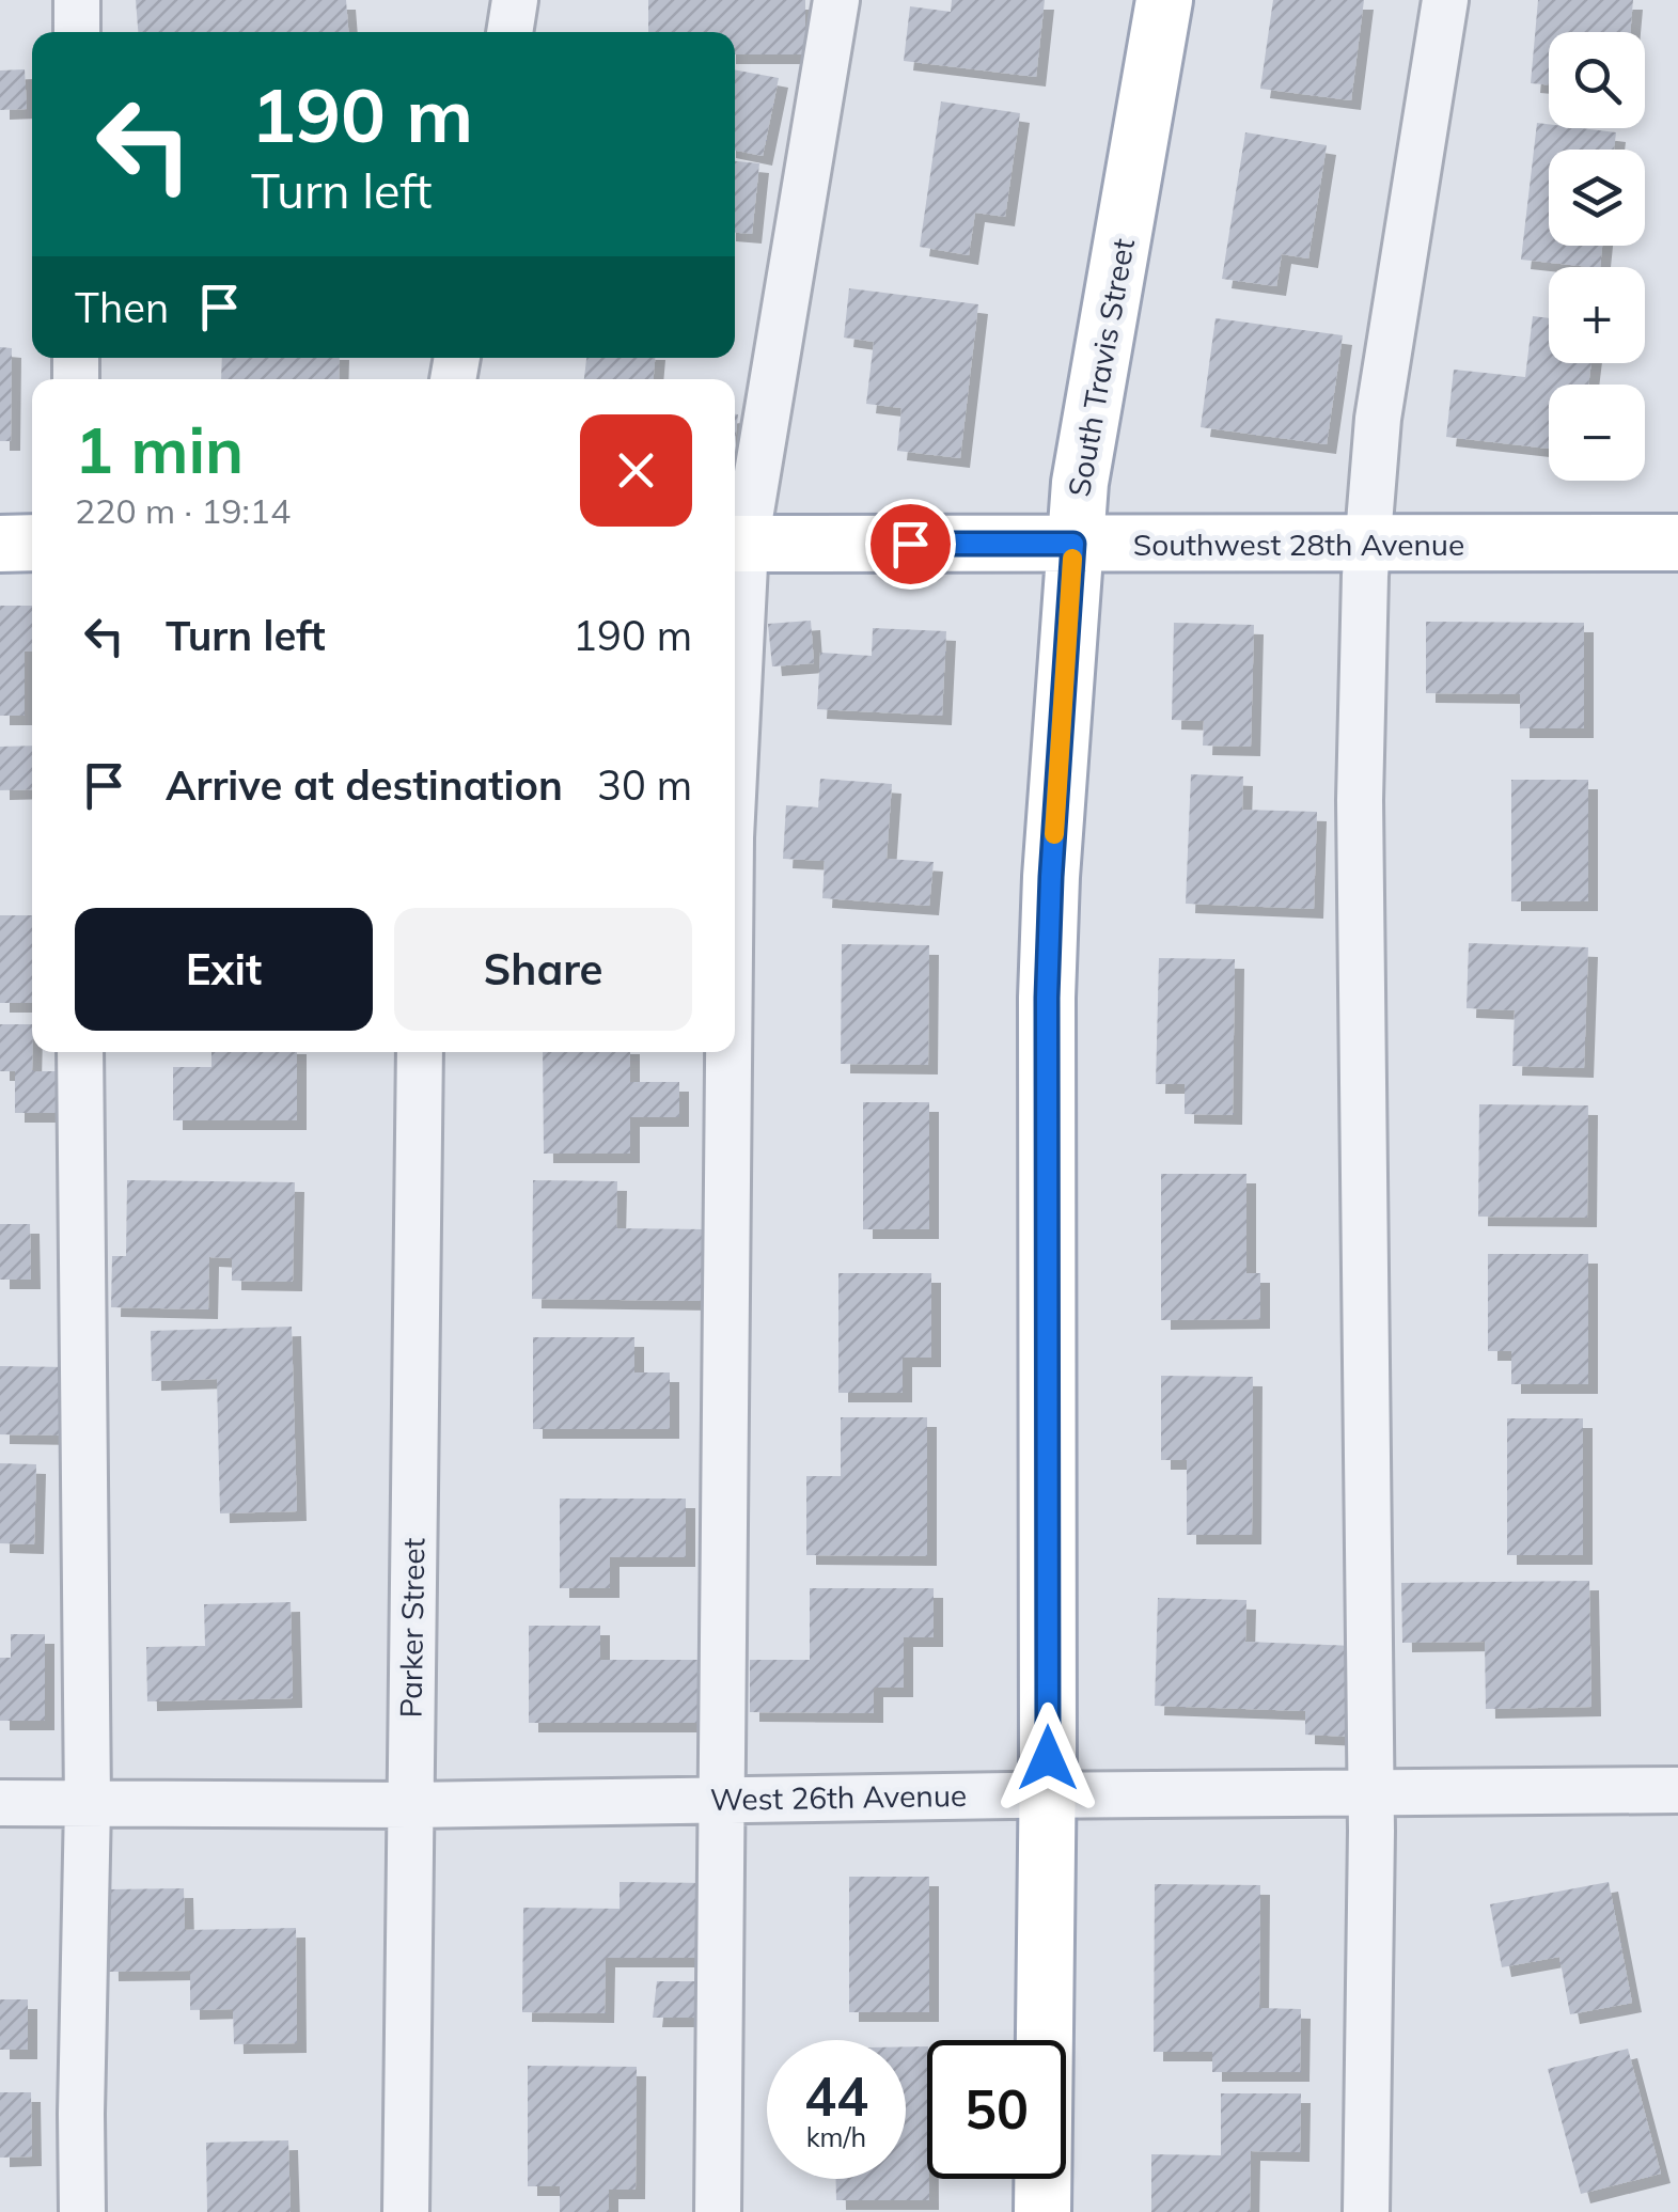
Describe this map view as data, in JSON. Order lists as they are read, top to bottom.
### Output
{
  "streets": {
    "main road": ["South Travis Street", "Southwest 28th Avenue"],
    "street": ["Parker Street", "West 26th Avenue"]
  },
  "crossings": [
    ["South Travis Street", "Southwest 28th Avenue"],
    ["South Travis Street", "West 26th Avenue"],
    ["Parker Street", "West 26th Avenue"]
  ],
  "page": {
    "map_buttons": ["+", "−"],
    "turn": ["190 m", "Turn left"],
    "then": "Then",
    "heading": ["1 min", "220 m · 19:14"],
    "list": [
      {
        "name": "Turn left",
        "value": "190 m"
      },
      {
        "name": "Arrive at destination",
        "value": "30 m"
      }
    ],
    "buttons": ["Exit", "Share"],
    "speed": "44 km/h",
    "limit": "50"
  }
}
